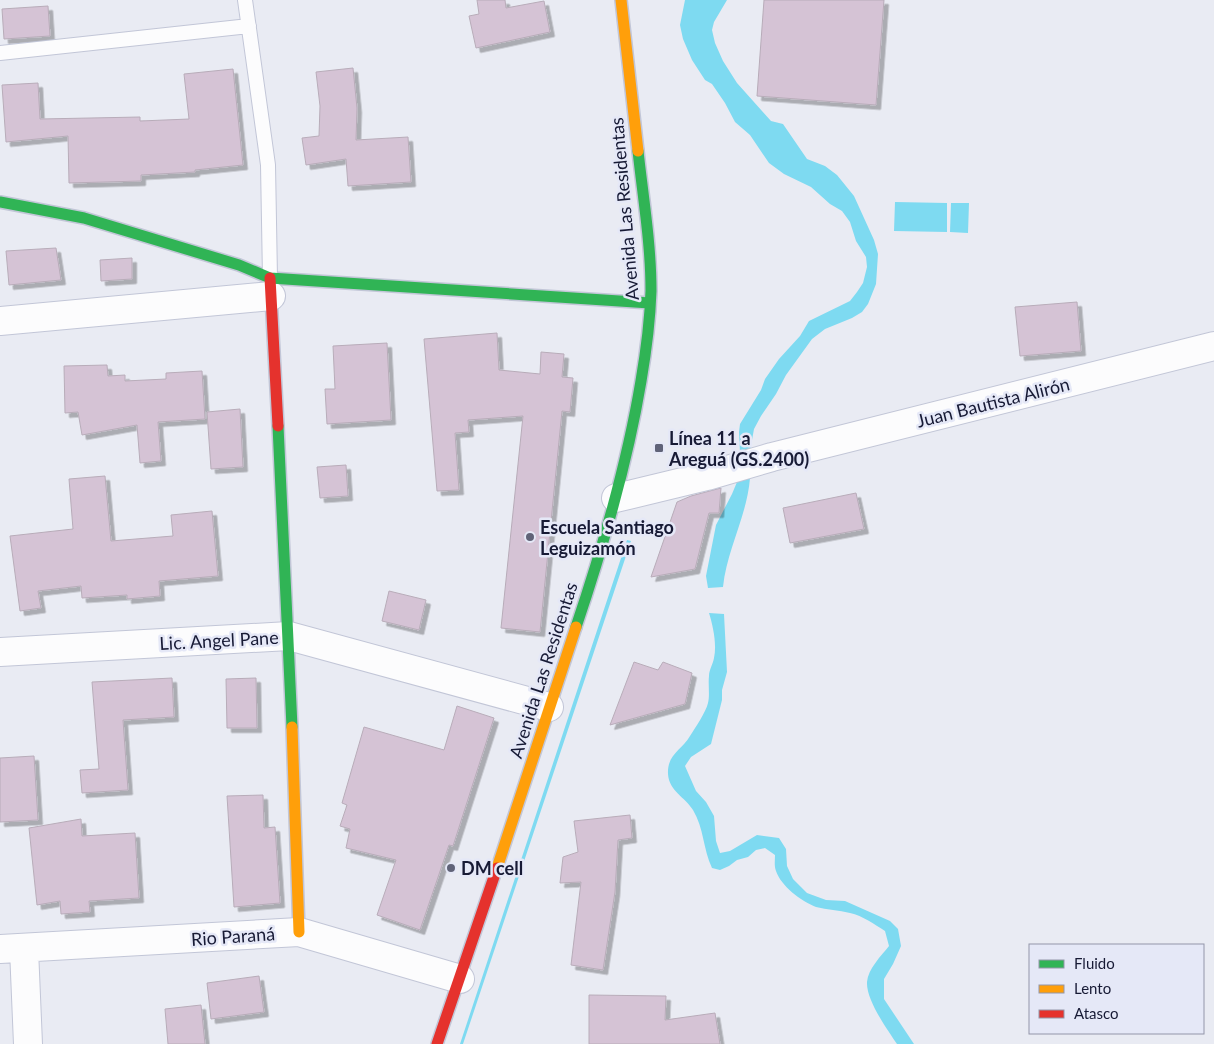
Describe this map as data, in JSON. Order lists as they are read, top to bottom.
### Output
{
  "streets": {
    "street": [
      "Avenida Las Residentas",
      "Juan Bautista Alirón",
      "Lic. Angel Pane",
      "Rio Paraná"
    ]
  },
  "crossings": [
    ["Avenida Las Residentas", "Juan Bautista Alirón"],
    ["Avenida Las Residentas", "Lic. Angel Pane"],
    ["Avenida Las Residentas", "Rio Paraná"]
  ],
  "places": {
    "transit": ["Línea 11 a Areguá (GS.2400)"],
    "other": ["Escuela Santiago Leguizamón", "DM cell"]
  },
  "legend": ["Fluido", "Lento", "Atasco"]
}
